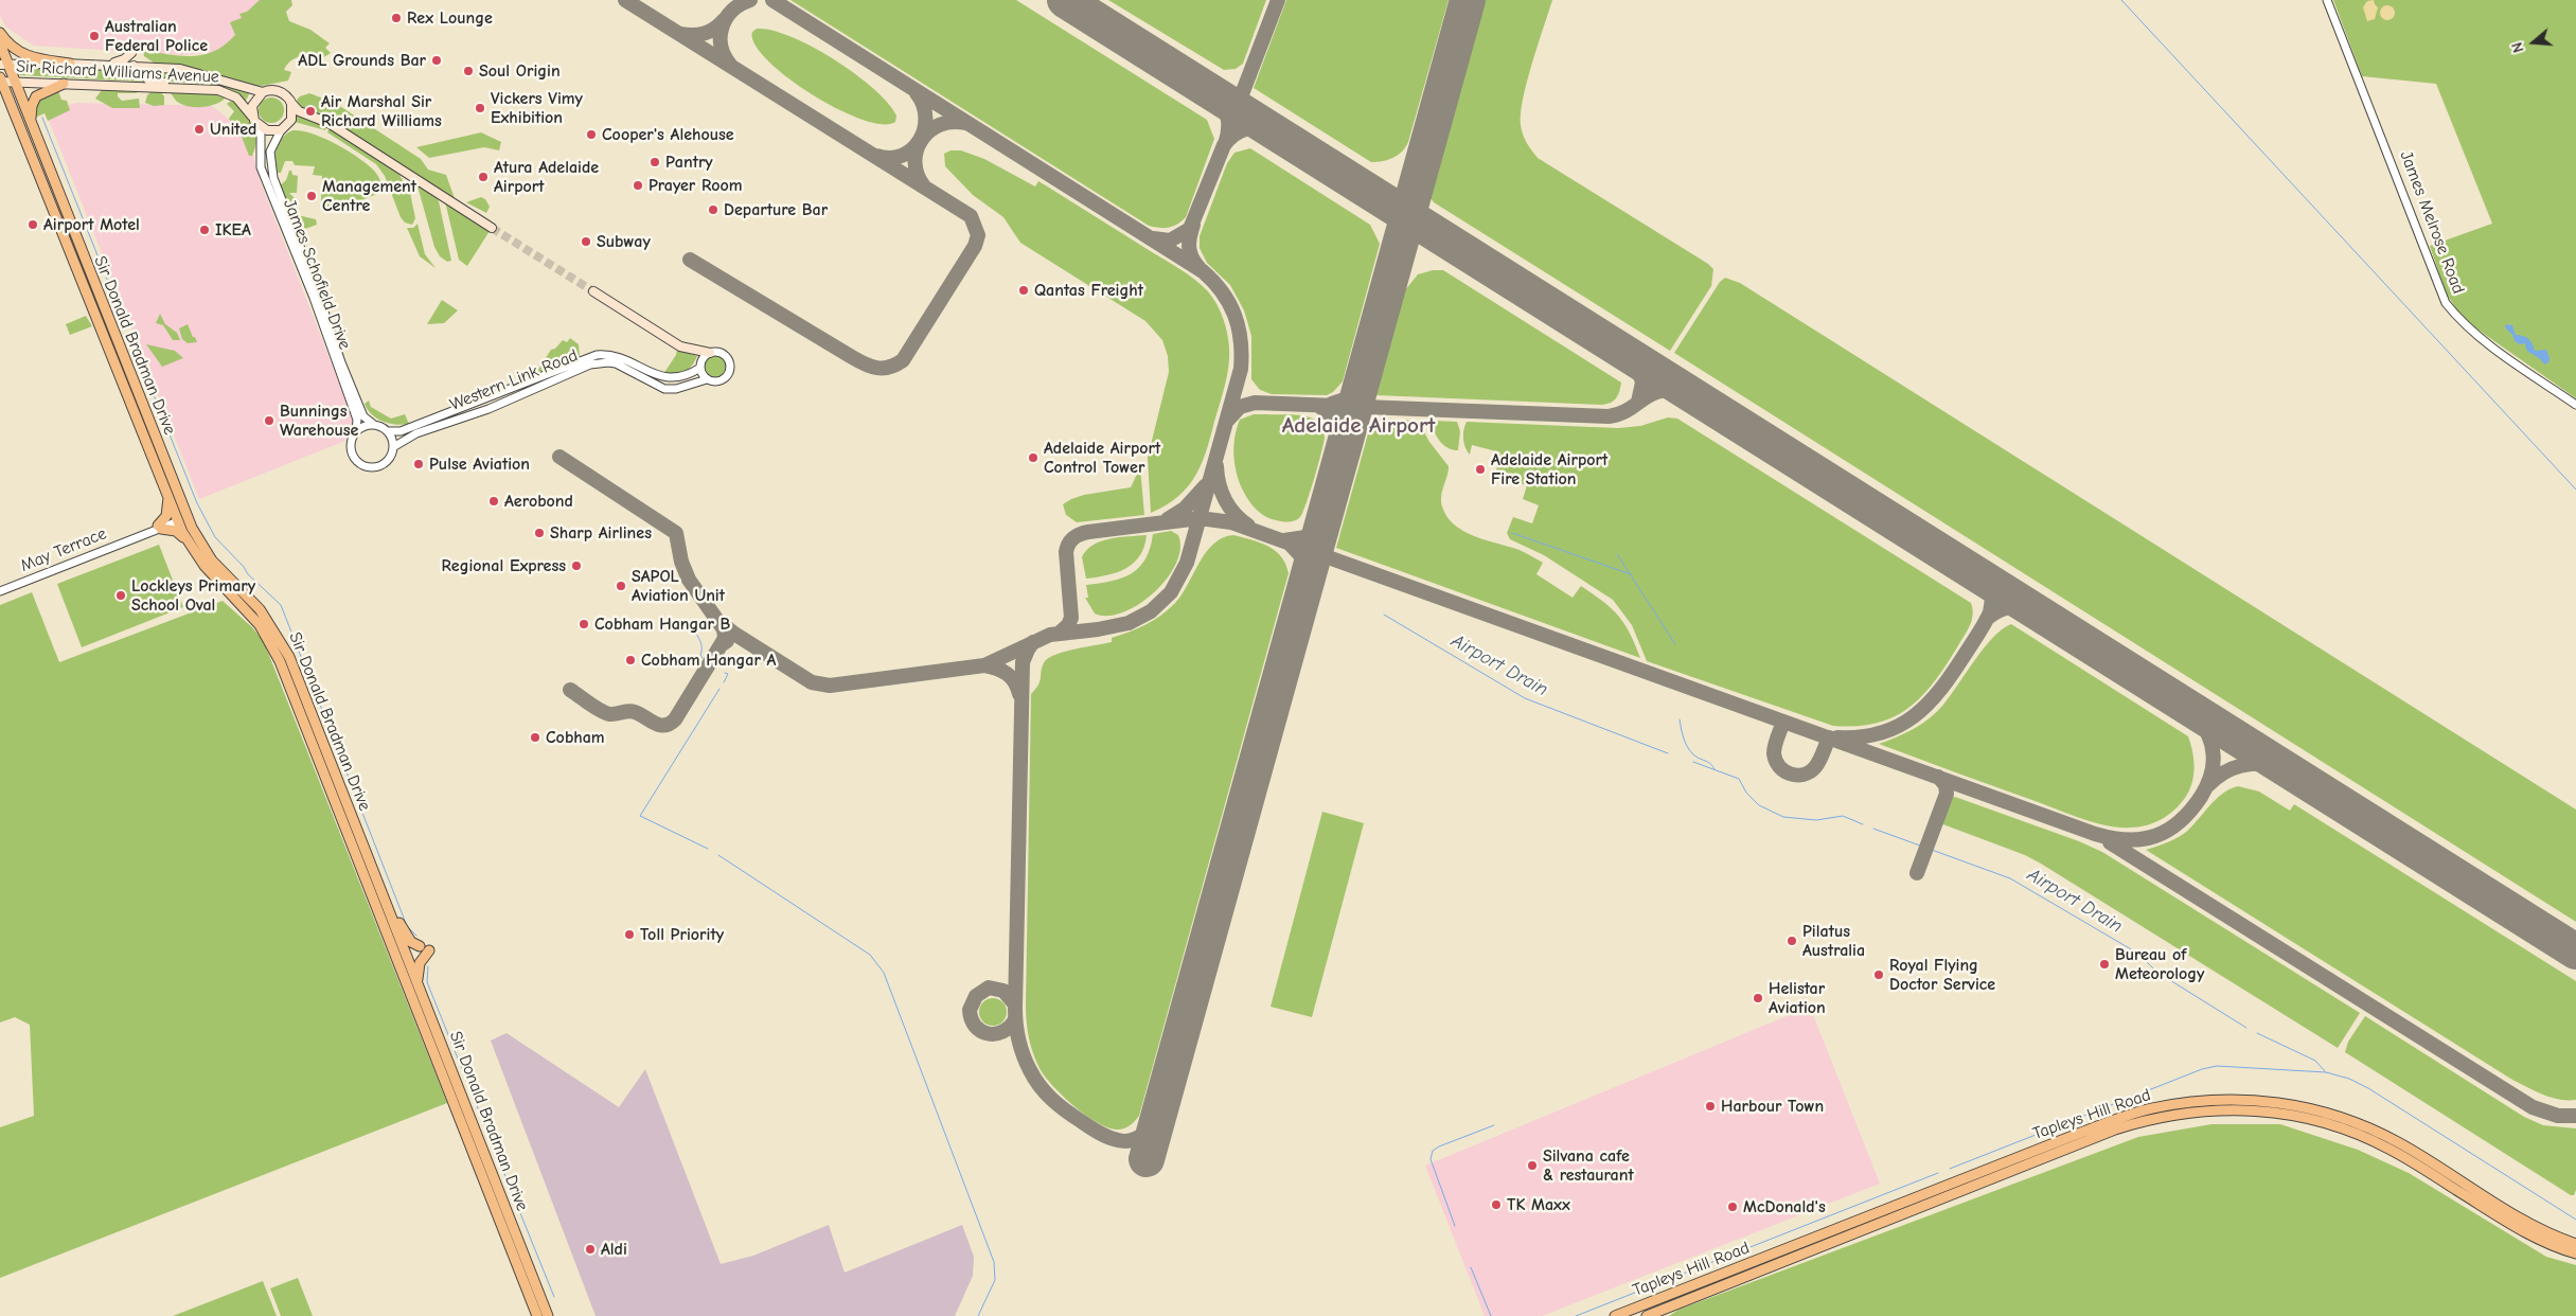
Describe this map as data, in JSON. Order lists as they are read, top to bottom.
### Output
{
  "streets": {
    "main road": ["Sir Richard Williams Avenue", "Sir Donald Bradman Drive", "Tapleys Hill Road"],
    "street": [
      "James Melrose Road",
      "James Schofield Drive",
      "Western Link Road",
      "May Terrace"
    ]
  },
  "crossings": [
    ["Sir Richard Williams Avenue", "James Schofield Drive"],
    ["Sir Richard Williams Avenue", "Sir Donald Bradman Drive"],
    ["James Schofield Drive", "Western Link Road"],
    ["Sir Donald Bradman Drive", "May Terrace"]
  ],
  "districts": ["Adelaide Airport"],
  "water": ["Airport Drain"],
  "places": [
    "Rex Lounge",
    "Australian Federal Police",
    "ADL Grounds Bar",
    "Soul Origin",
    "Vickers Vimy Exhibition",
    "Air Marshal Sir Richard Williams",
    "United",
    "Cooper's Alehouse",
    "Pantry",
    "Atura Adelaide Airport",
    "Prayer Room",
    "Management Centre",
    "Departure Bar",
    "Airport Motel",
    "IKEA",
    "Subway",
    "Qantas Freight",
    "Bunnings Warehouse",
    "Adelaide Airport Control Tower",
    "Pulse Aviation",
    "Adelaide Airport Fire Station",
    "Aerobond",
    "Sharp Airlines",
    "Regional Express",
    "SAPOL Aviation Unit",
    "Lockleys Primary School Oval",
    "Cobham Hangar B",
    "Cobham Hangar A",
    "Cobham",
    "Toll Priority",
    "Pilatus Australia",
    "Bureau of Meteorology",
    "Royal Flying Doctor Service",
    "Helistar Aviation",
    "Harbour Town",
    "Silvana cafe & restaurant",
    "TK Maxx",
    "McDonald's",
    "Aldi"
  ],
  "north": "left"
}
